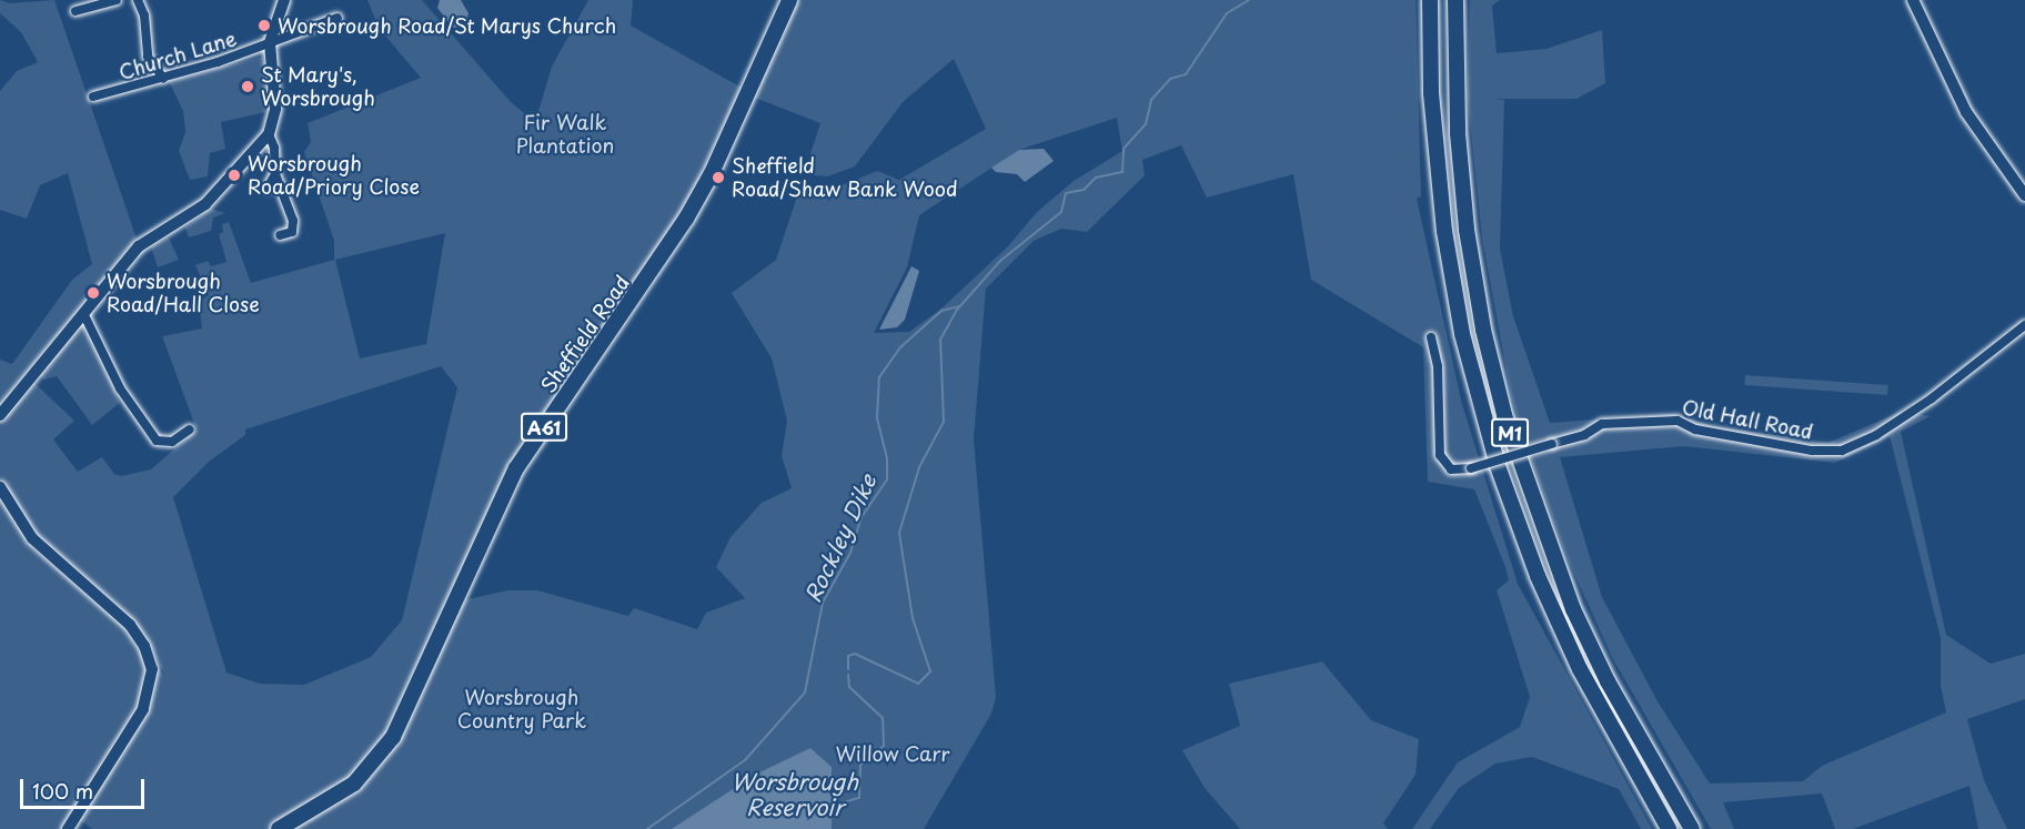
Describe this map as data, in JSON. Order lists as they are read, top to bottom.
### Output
{
  "streets": {
    "highway": ["Sheffield Road", "A61", "M1"],
    "street": ["Church Lane", "Old Hall Road"]
  },
  "water": ["Rockley Dike", "Worsbrough Reservoir"],
  "parks": ["Fir Walk Plantation", "Worsbrough Country Park", "Willow Carr"],
  "places": [
    "Worsbrough Road/St Marys Church",
    "St Mary's, Worsbrough",
    "Worsbrough Road/Priory Close",
    "Sheffield Road/Shaw Bank Wood",
    "Worsbrough Road/Hall Close"
  ],
  "scale_bar": "100 m"
}
